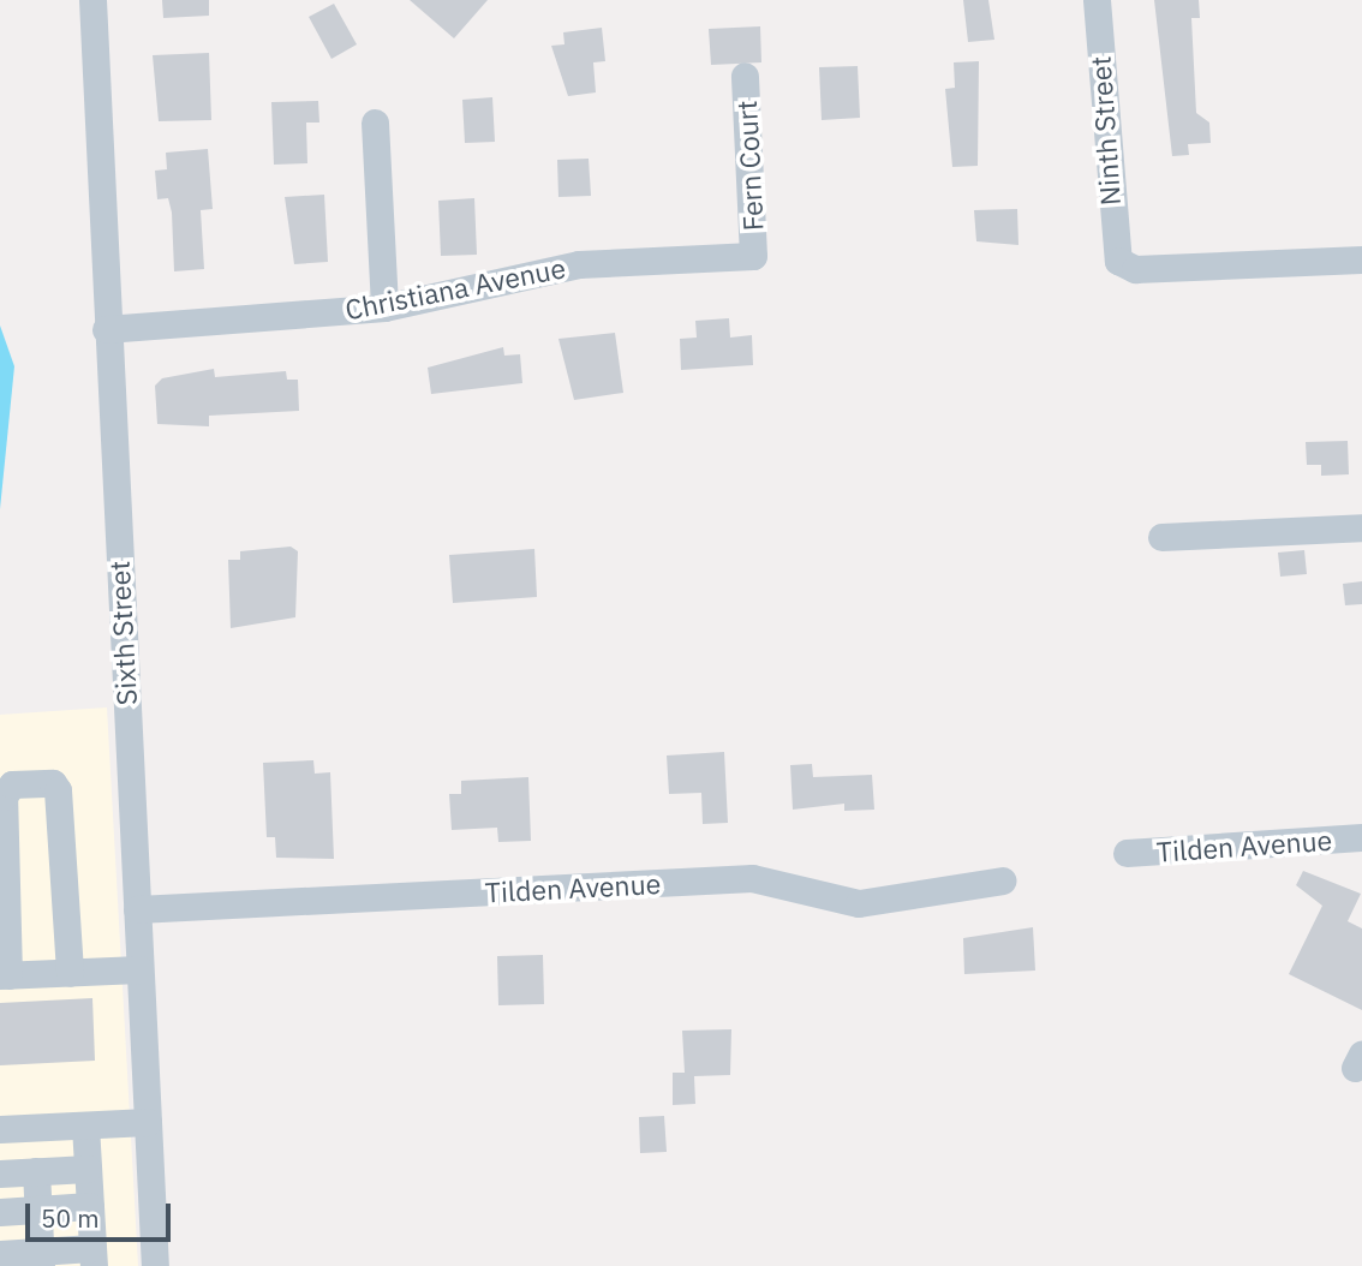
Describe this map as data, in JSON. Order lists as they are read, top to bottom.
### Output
{
  "streets": {
    "street": [
      "Ninth Street",
      "Fern Court",
      "Christiana Avenue",
      "Sixth Street",
      "Tilden Avenue"
    ]
  },
  "crossings": [
    ["Fern Court", "Christiana Avenue"],
    ["Christiana Avenue", "Sixth Street"],
    ["Sixth Street", "Tilden Avenue"]
  ],
  "scale_bar": "50 m"
}
